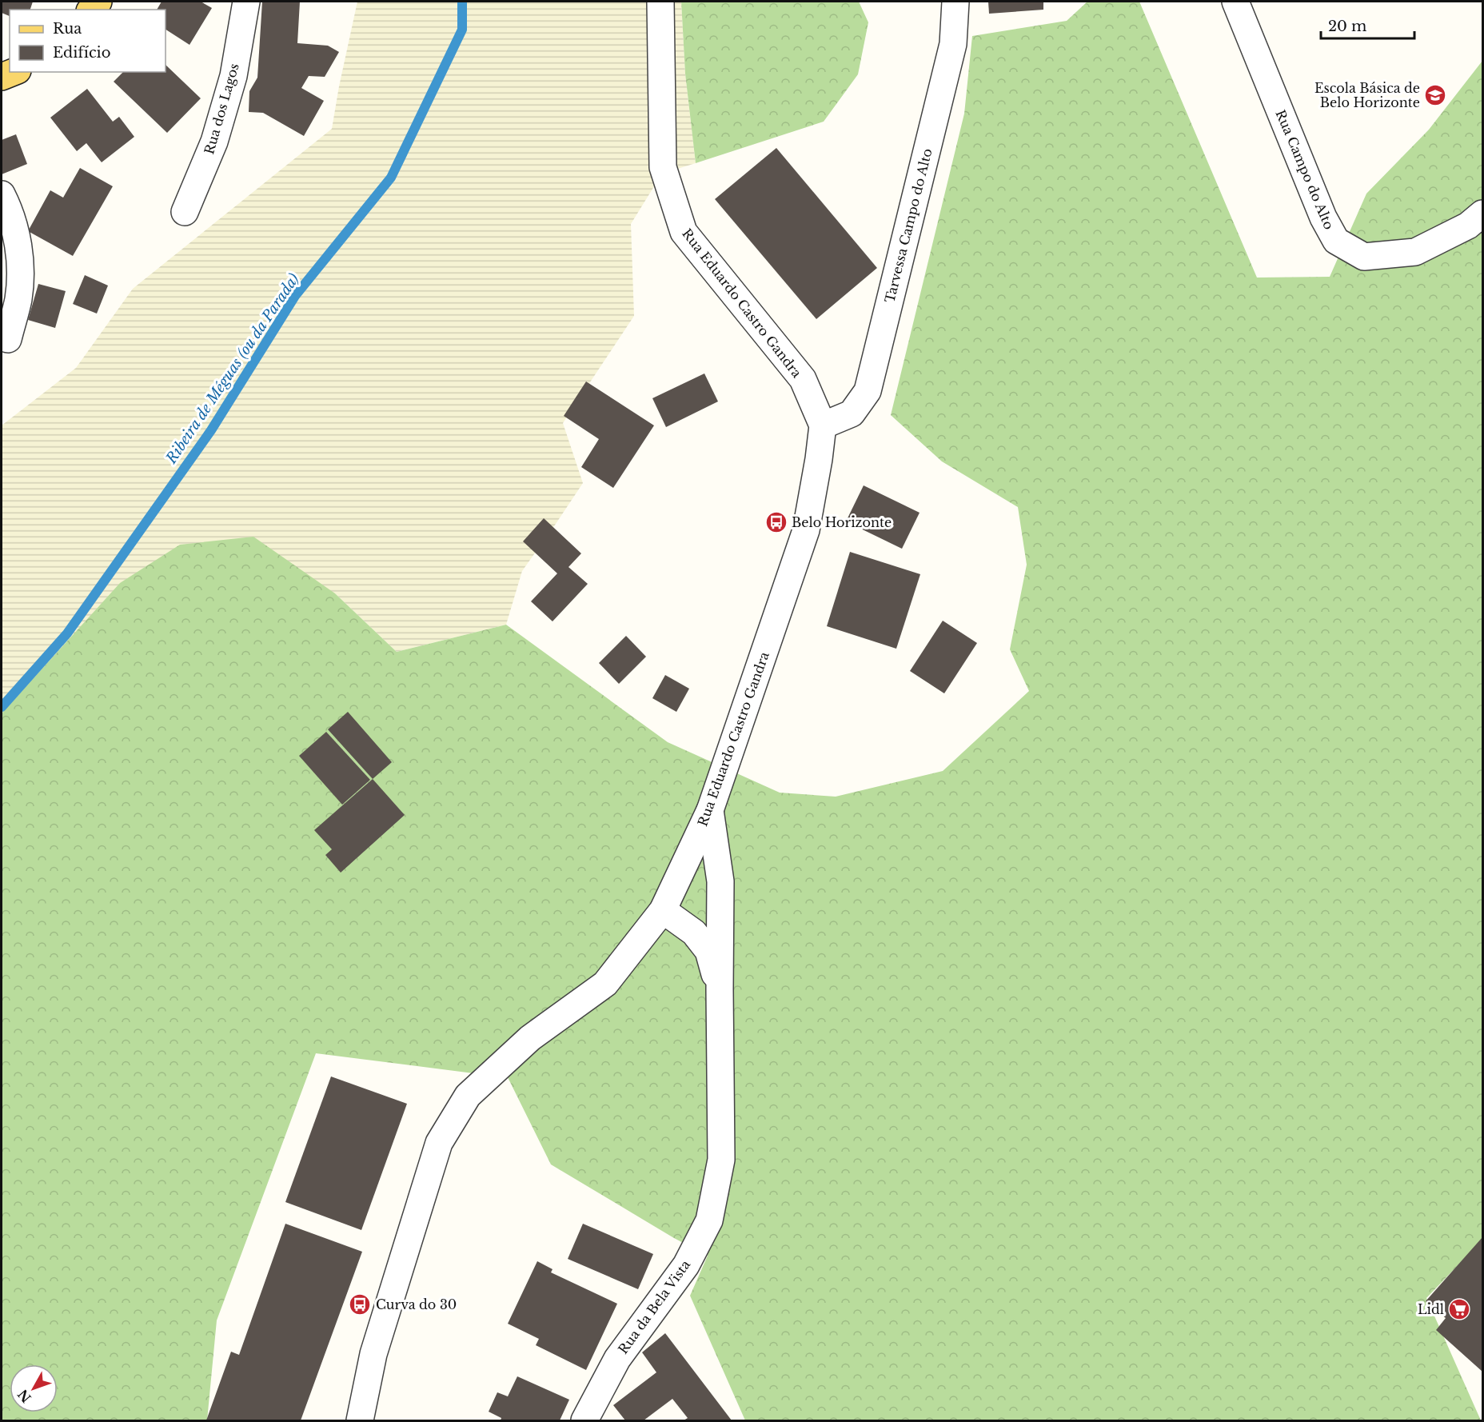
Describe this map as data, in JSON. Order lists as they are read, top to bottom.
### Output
{
  "streets": {
    "street": [
      "Rua dos Lagos",
      "Rua Campo do Alto",
      "Tarvessa Campo do Alto",
      "Rua Eduardo Castro Gandra",
      "Rua da Bela Vista"
    ]
  },
  "crossings": [
    ["Tarvessa Campo do Alto", "Rua Eduardo Castro Gandra"],
    ["Rua Eduardo Castro Gandra", "Rua da Bela Vista"]
  ],
  "water": ["Ribeira de Méguas (ou da Parada)"],
  "places": {
    "school or university": ["Escola Básica de Belo Horizonte"],
    "bus stop": ["Belo Horizonte", "Curva do 30"],
    "supermarket": ["Lidl"]
  },
  "legend": ["Rua", "Edifício"],
  "scale_bar": "20 m",
  "north": "bottom left"
}
